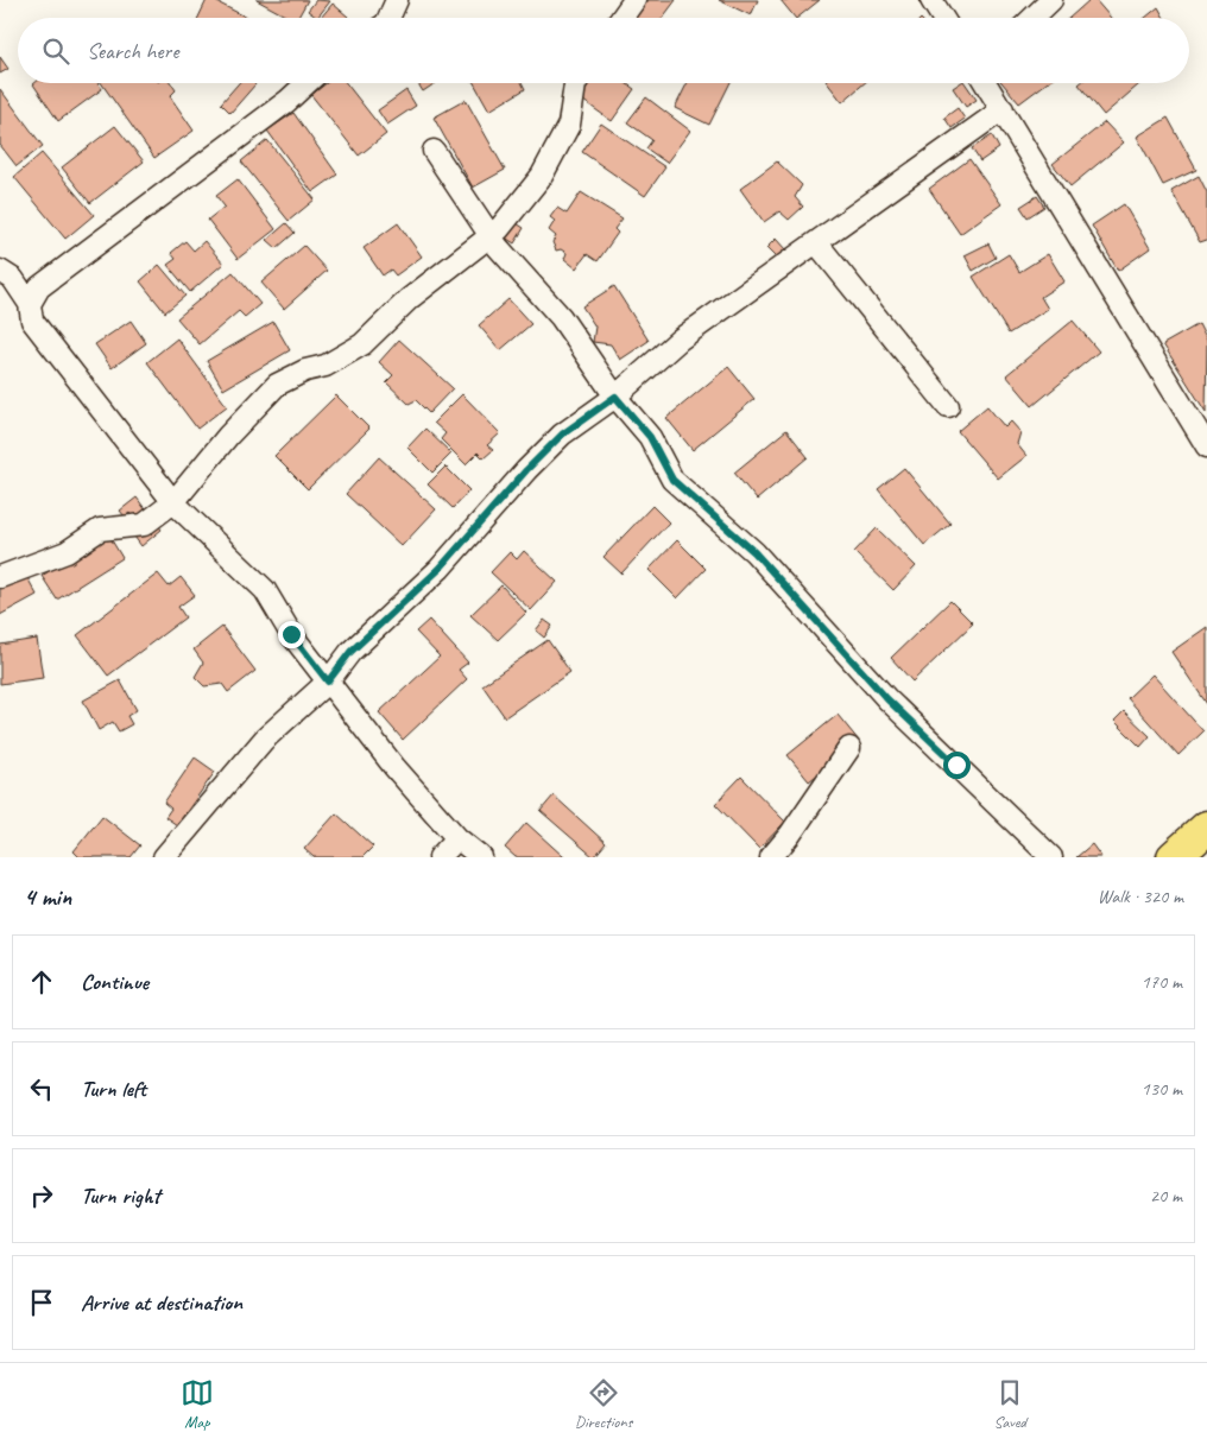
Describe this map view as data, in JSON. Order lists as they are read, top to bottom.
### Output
{
  "page": {
    "search": "Search here",
    "heading": ["4 min", "Walk · 320 m"],
    "list": [
      ["Continue", "170 m"],
      ["Turn left", "130 m"],
      ["Turn right", "20 m"],
      "Arrive at destination"
    ],
    "nav": ["Map", "Directions", "Saved"]
  }
}
